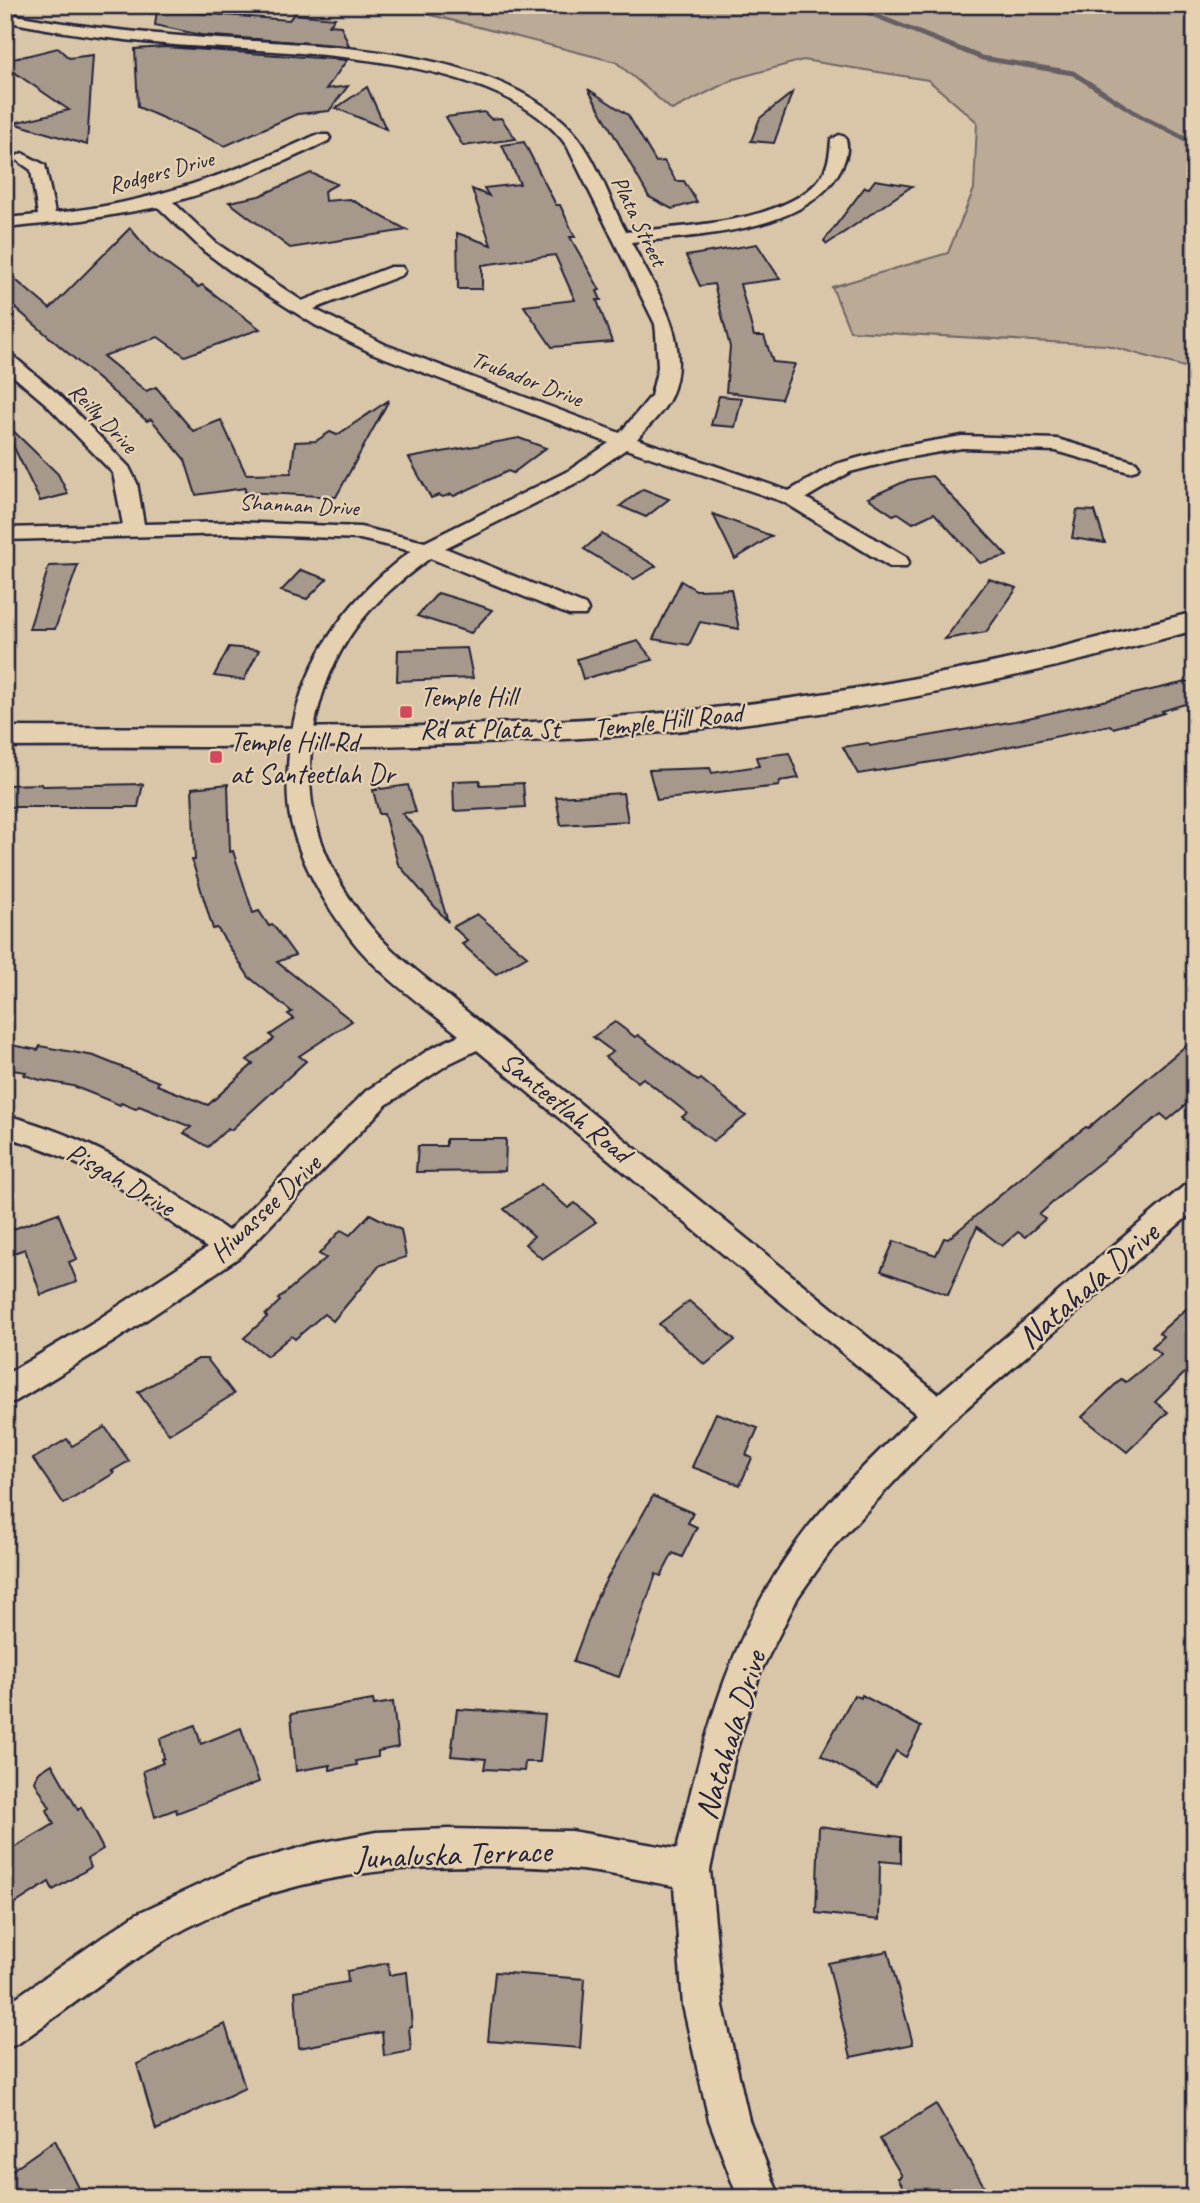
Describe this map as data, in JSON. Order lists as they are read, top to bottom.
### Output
{
  "streets": {
    "main road": ["Temple Hill Road"],
    "street": [
      "Rodgers Drive",
      "Plata Street",
      "Trubador Drive",
      "Reilly Drive",
      "Shannan Drive",
      "Santeetlah Road",
      "Pisgah Drive",
      "Hiwassee Drive",
      "Natahala Drive",
      "Junaluska Terrace"
    ]
  },
  "crossings": [
    ["Rodgers Drive", "Trubador Drive"],
    ["Plata Street", "Trubador Drive"],
    ["Plata Street", "Shannan Drive"],
    ["Plata Street", "Temple Hill Road"],
    ["Plata Street", "Santeetlah Road"],
    ["Reilly Drive", "Shannan Drive"],
    ["Temple Hill Road", "Santeetlah Road"],
    ["Santeetlah Road", "Hiwassee Drive"],
    ["Santeetlah Road", "Natahala Drive"],
    ["Pisgah Drive", "Hiwassee Drive"],
    ["Natahala Drive", "Junaluska Terrace"]
  ],
  "places": {
    "transit": ["Temple Hill Rd at Plata St", "Temple Hill Rd at Santeetlah Dr"]
  }
}
